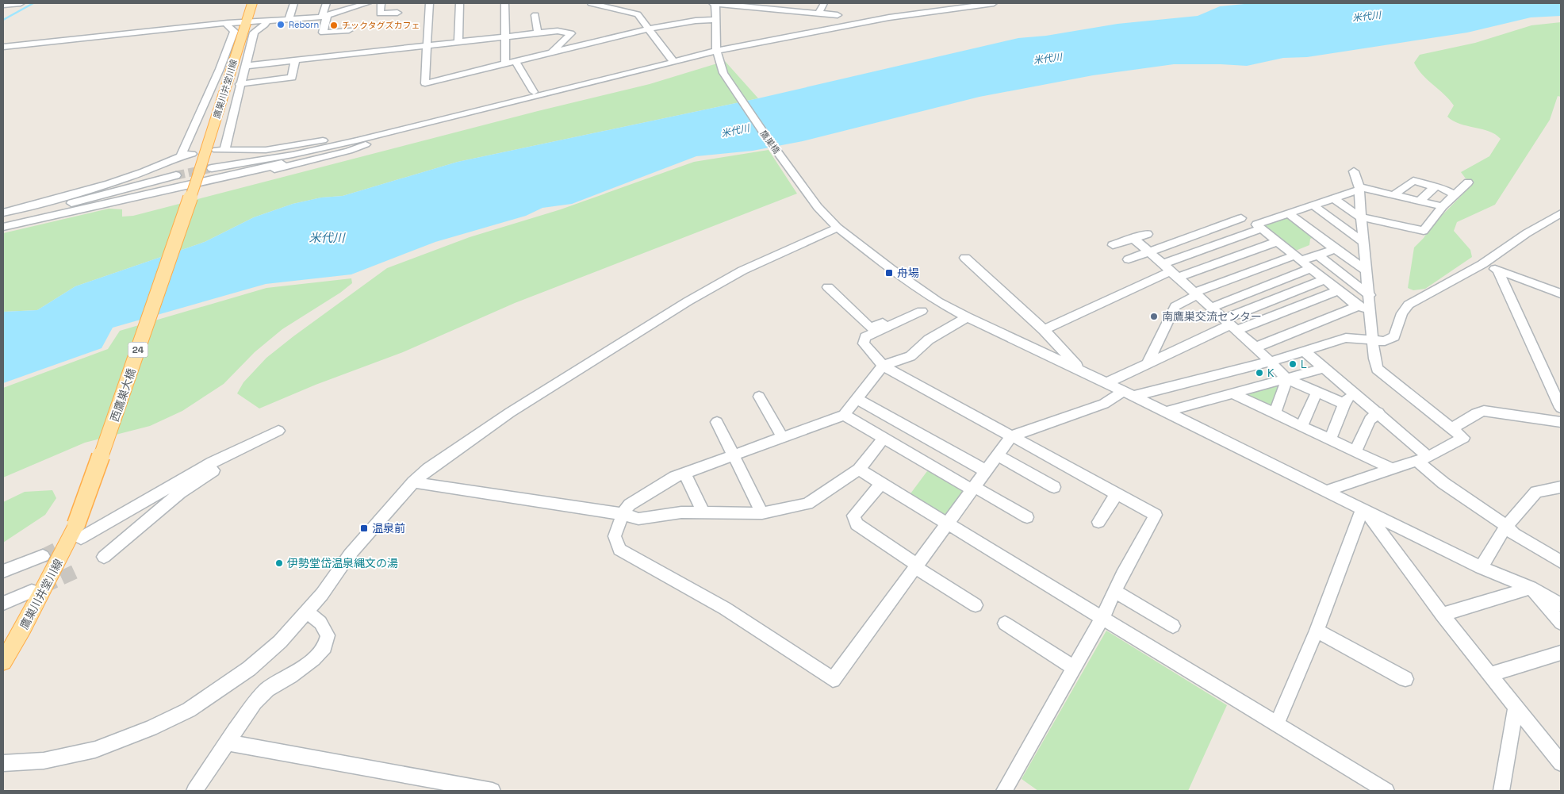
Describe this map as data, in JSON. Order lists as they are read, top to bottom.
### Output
{
  "streets": {
    "main road": ["鷹巣川井堂川線", "24", "西鷹巣大橋"],
    "street": ["鷹巣橋"]
  },
  "crossings": [
    ["鷹巣川井堂川線", "西鷹巣大橋"]
  ],
  "water": ["米代川"],
  "places": {
    "other": [
      "Reborn",
      "チックタグズカフェ",
      "南鷹巣交流センター",
      "L",
      "K",
      "伊勢堂岱温泉縄文の湯"
    ],
    "transit": ["舟場", "温泉前"]
  }
}
